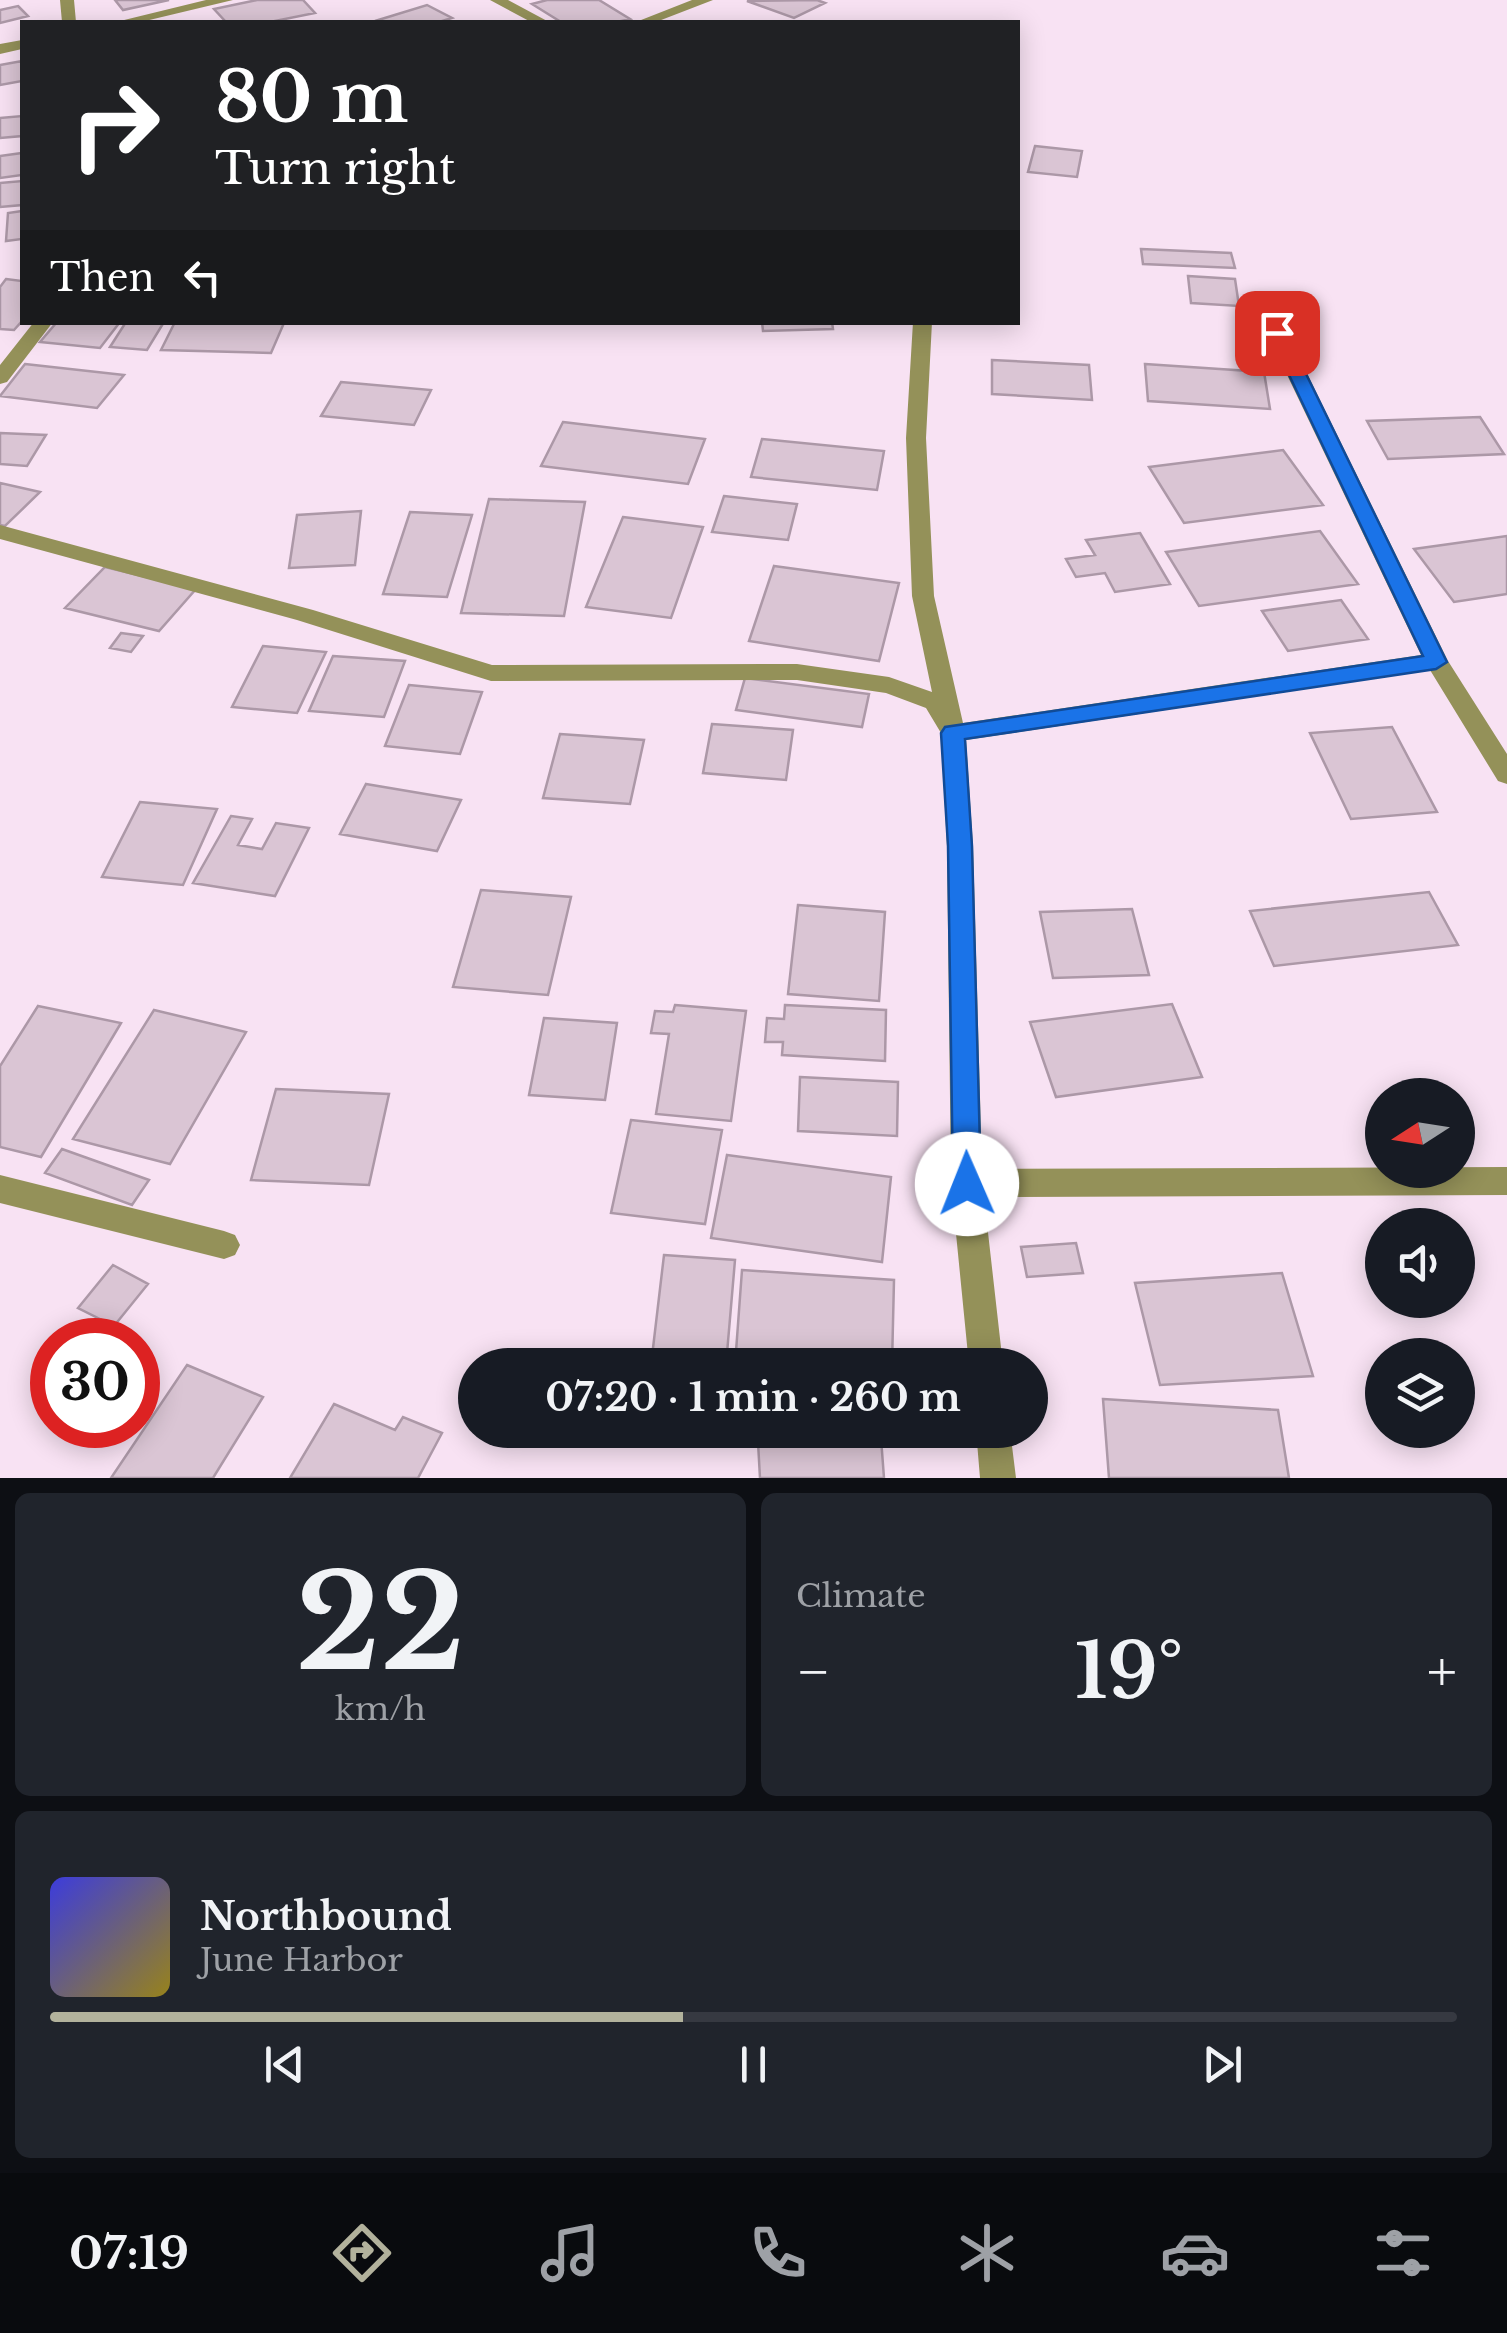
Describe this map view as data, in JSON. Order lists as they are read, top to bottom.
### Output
{
  "north": "left",
  "page": {
    "turn": ["80 m", "Turn right"],
    "then": "Then",
    "limit": "30",
    "trip": "07:20 · 1 min · 260 m",
    "tile": [
      ["22", "km/h"],
      "Climate"
    ],
    "heat": ["−", "19°", "+"],
    "song": ["Northbound", "June Harbor"],
    "tabs": "07:19"
  }
}
